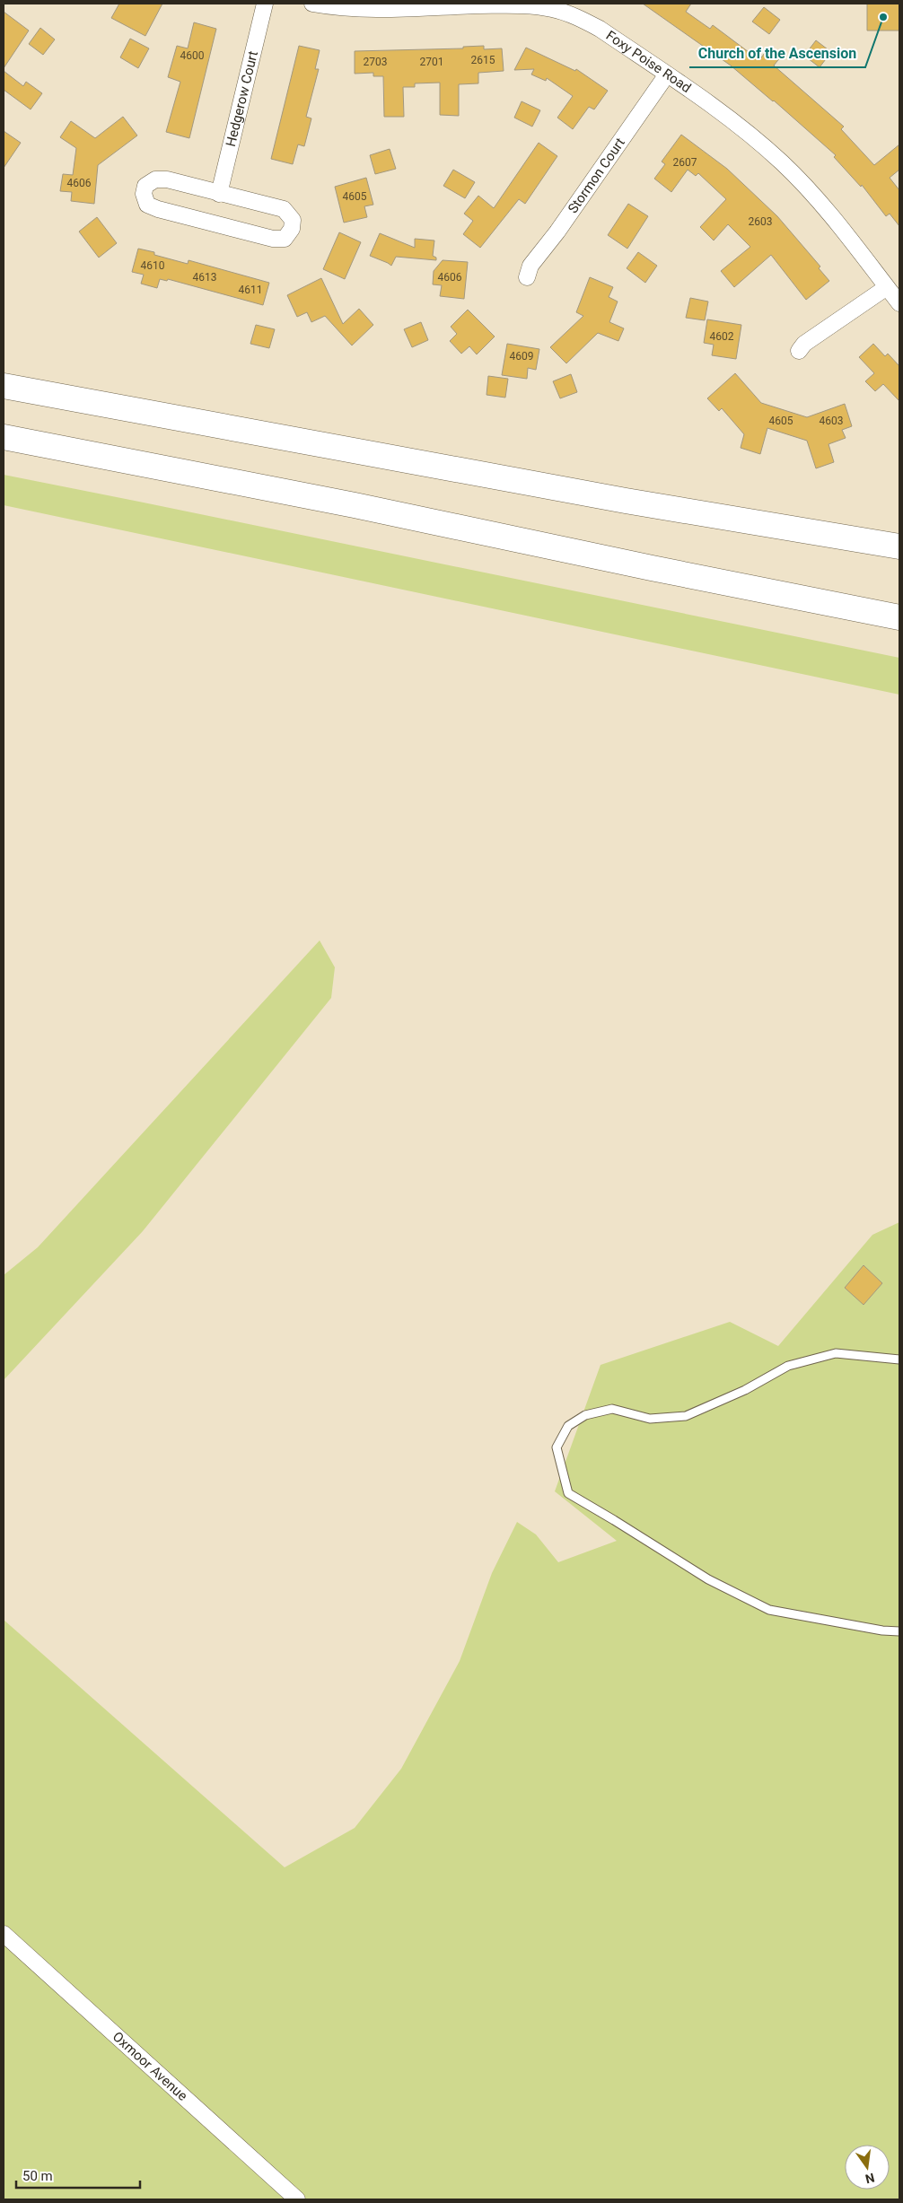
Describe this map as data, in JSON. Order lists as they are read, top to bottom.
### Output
{
  "streets": {
    "street": [
      "Foxy Poise Road",
      "Hedgerow Court",
      "Stormon Court",
      "Oxmoor Avenue"
    ]
  },
  "crossings": [
    ["Foxy Poise Road", "Stormon Court"]
  ],
  "places": ["Church of the Ascension"],
  "house_numbers": [
    "4600",
    "2615",
    "2703",
    "2701",
    "2607",
    "4606",
    "4605",
    "2603",
    "4610",
    "4613",
    "4606",
    "4611",
    "4602",
    "4609",
    "4605",
    "4603"
  ],
  "scale_bar": "50 m",
  "north": "bottom"
}
